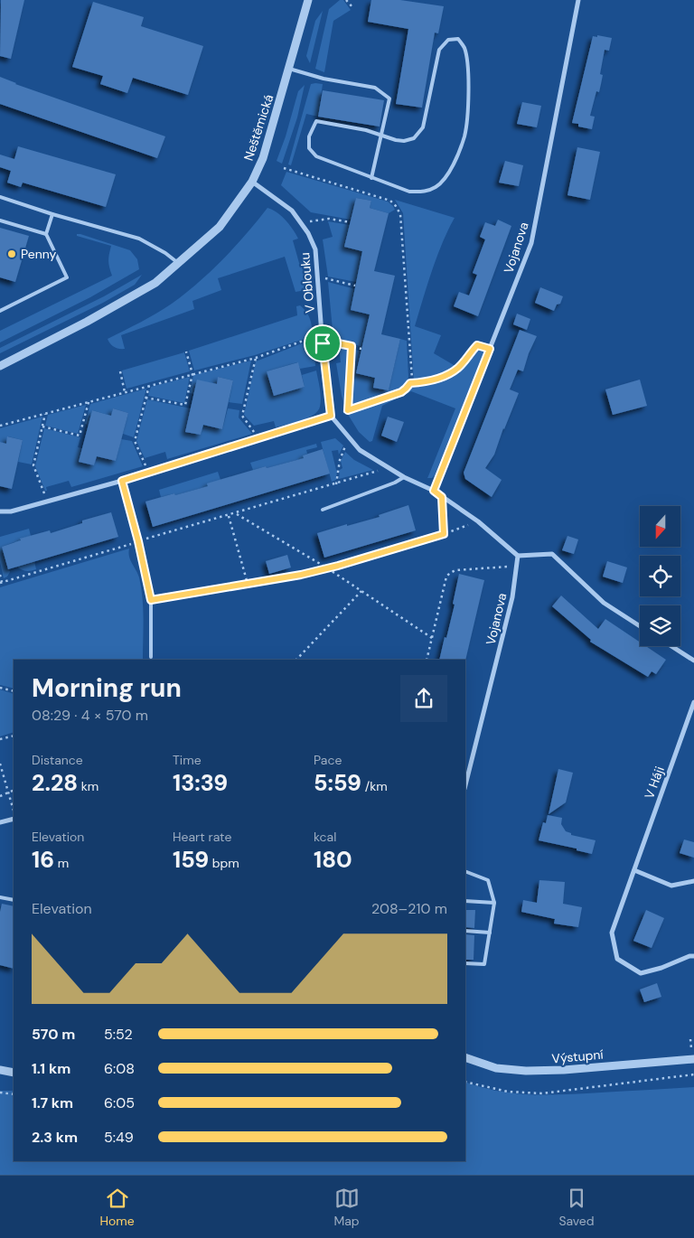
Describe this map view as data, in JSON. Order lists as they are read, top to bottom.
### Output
{
  "streets": {
    "street": [
      "Neštěmická",
      "Vojanova",
      "V Oblouku",
      "V Háji",
      "Výstupní"
    ]
  },
  "crossings": [
    ["Neštěmická", "V Oblouku"]
  ],
  "places": ["Penny"],
  "north": "bottom",
  "page": {
    "heading": ["Morning run", "08:29 · 4 × 570 m"],
    "stats": [
      ["Distance", "2.28 km"],
      ["Time", "13:39"],
      ["Pace", "5:59 /km"],
      ["Elevation", "16 m"],
      ["Heart rate", "159 bpm"],
      ["kcal", "180"]
    ],
    "chart": ["Elevation", "208–210 m"],
    "list": [
      {
        "name": "570 m",
        "note": "5:52"
      },
      {
        "name": "1.1 km",
        "note": "6:08"
      },
      {
        "name": "1.7 km",
        "note": "6:05"
      },
      {
        "name": "2.3 km",
        "note": "5:49"
      }
    ],
    "tabs": ["Home", "Map", "Saved"]
  }
}
